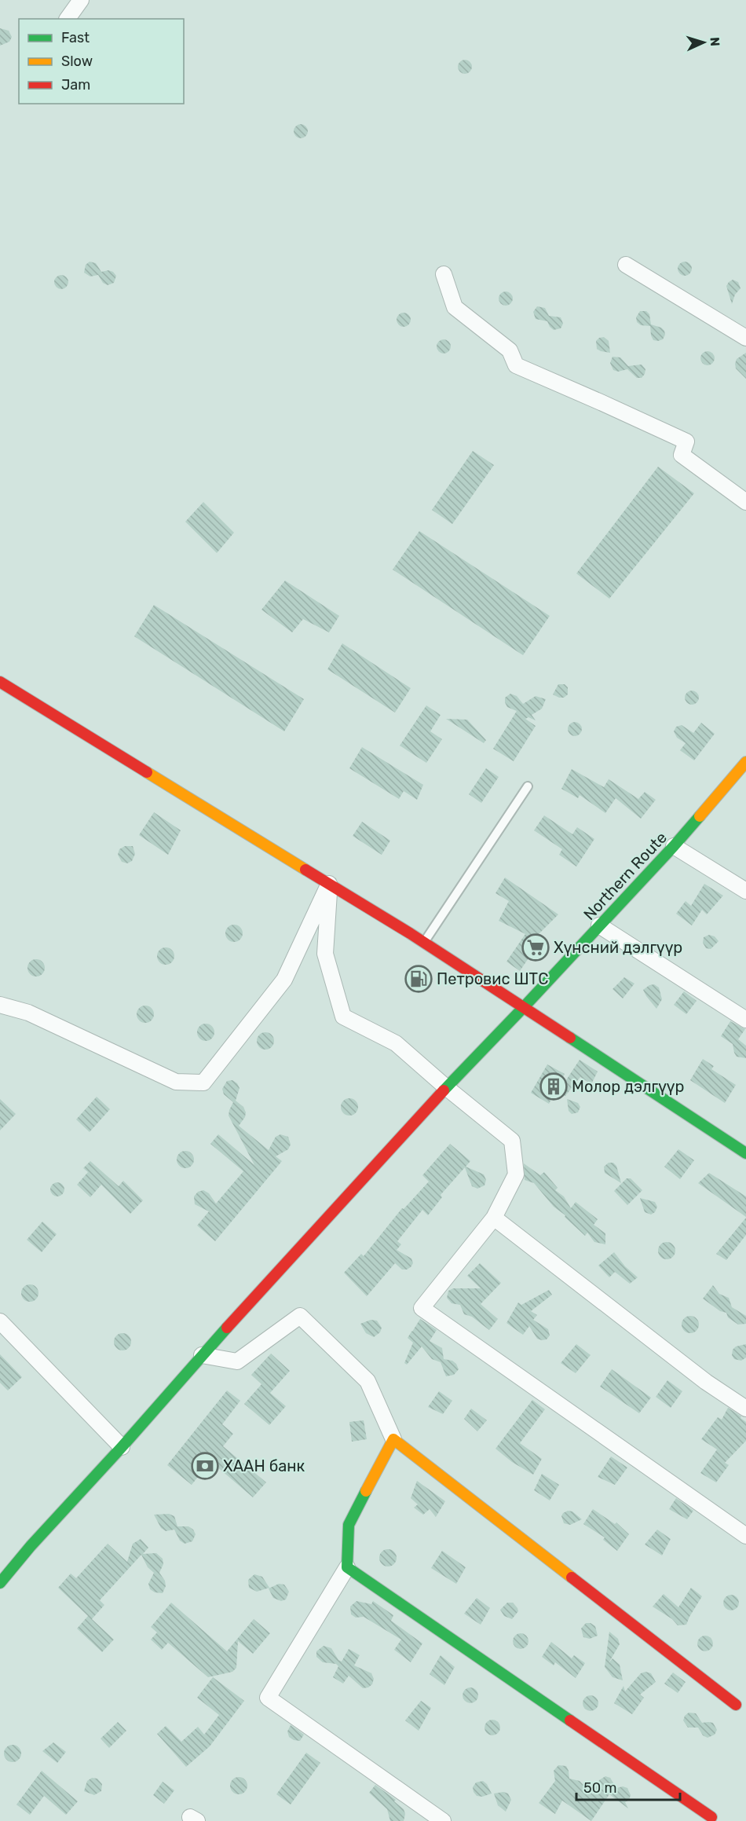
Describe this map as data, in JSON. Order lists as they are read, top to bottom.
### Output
{
  "streets": {
    "main road": ["Northern Route"]
  },
  "places": {
    "supermarket": ["Хүнсний дэлгүүр"],
    "fuel station": ["Петровис ШТС"],
    "building": ["Молор дэлгүүр"],
    "bank": ["ХААН банк"]
  },
  "legend": ["Fast", "Slow", "Jam"],
  "scale_bar": "50 m",
  "north": "right"
}
